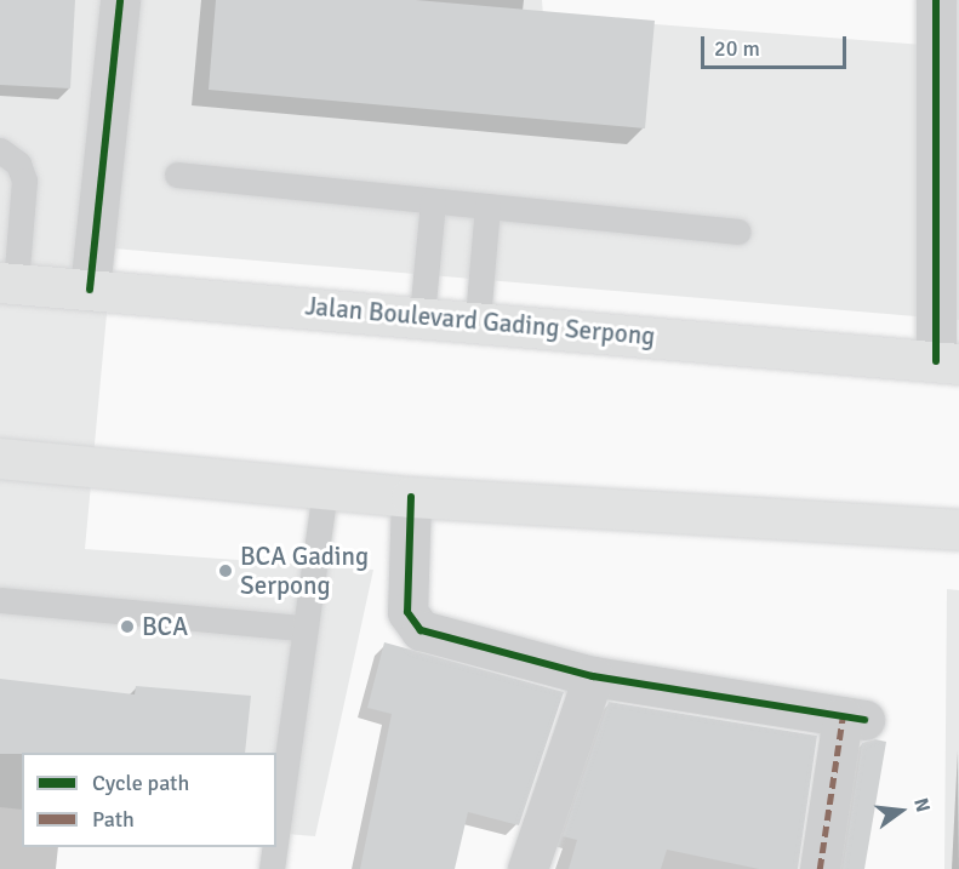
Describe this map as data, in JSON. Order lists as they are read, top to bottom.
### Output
{
  "streets": {
    "main road": ["Jalan Boulevard Gading Serpong"]
  },
  "places": ["BCA Gading Serpong", "BCA"],
  "legend": ["Cycle path", "Path"],
  "scale_bar": "20 m",
  "north": "right"
}
